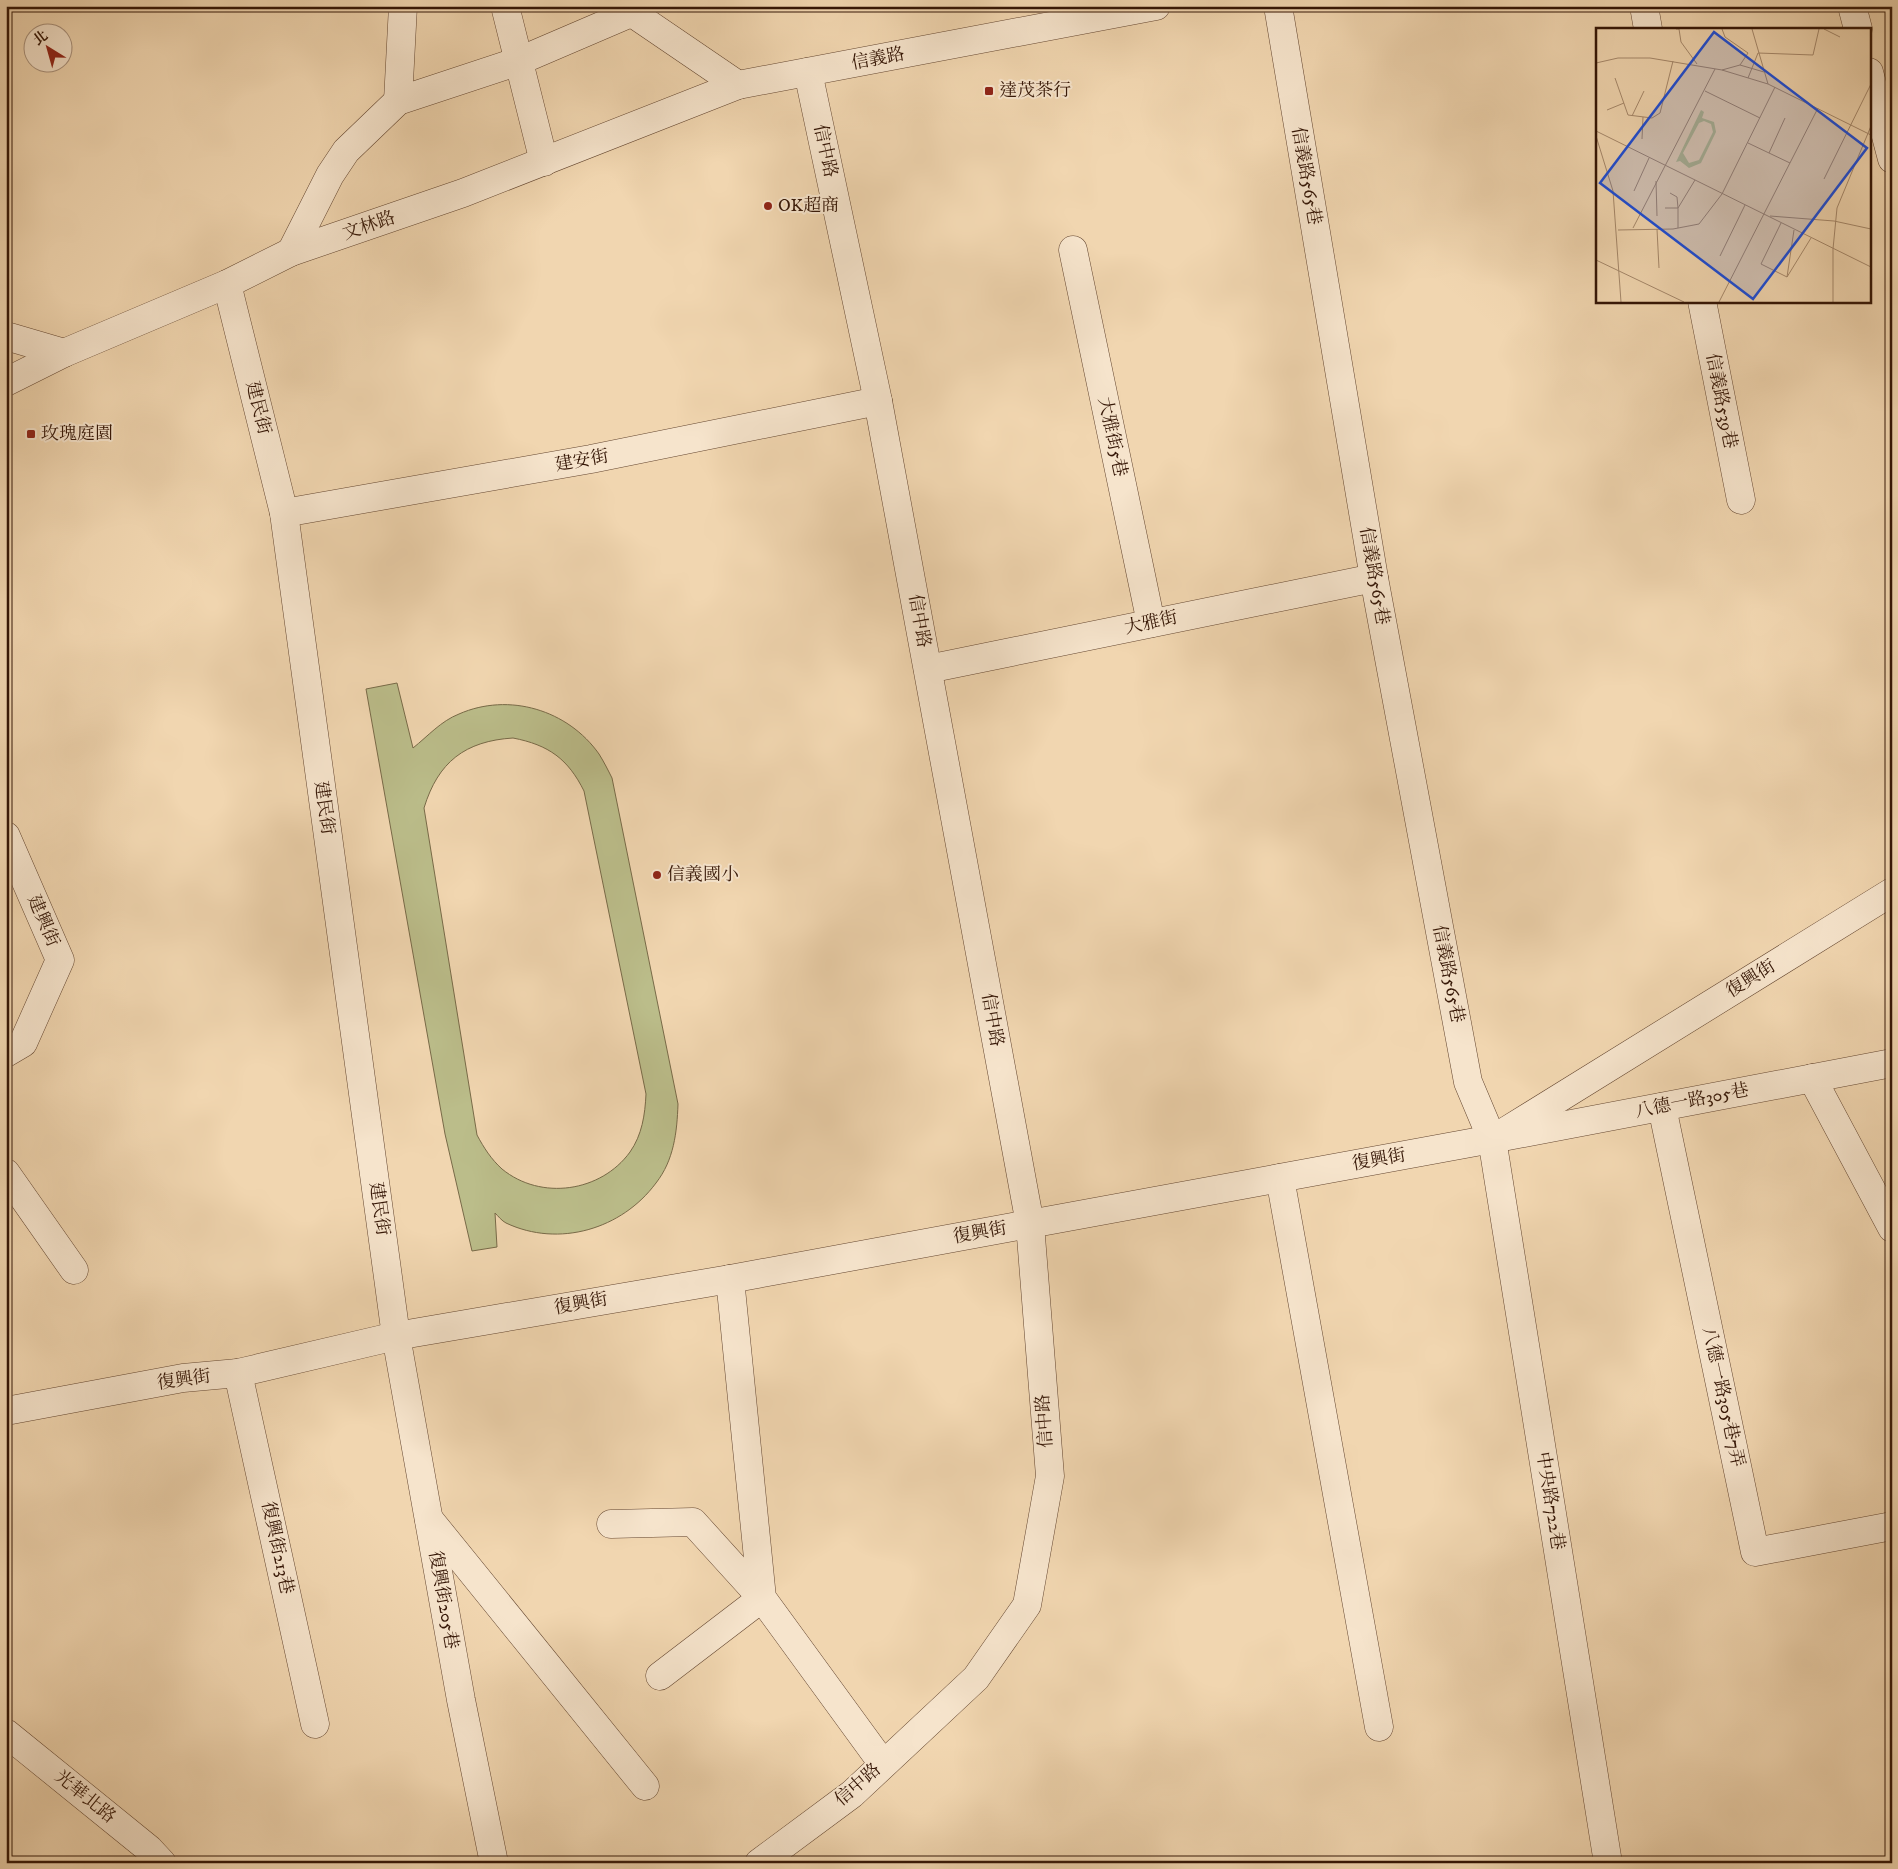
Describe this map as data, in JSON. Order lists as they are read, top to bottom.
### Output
{
  "streets": {
    "street": [
      "信義路",
      "信中路",
      "信義路565巷",
      "文林路",
      "信義路539巷",
      "建民街",
      "大雅街5巷",
      "建安街",
      "大雅街",
      "建興街",
      "復興街",
      "八德一路305巷",
      "八德一路305巷7弄",
      "中央路722巷",
      "復興街213巷",
      "復興街205巷",
      "光華北路"
    ]
  },
  "crossings": [
    ["信義路", "信中路"],
    ["信義路", "文林路"],
    ["信中路", "建安街"],
    ["信中路", "大雅街"],
    ["信中路", "復興街"],
    ["信義路565巷", "大雅街"],
    ["信義路565巷", "復興街"],
    ["信義路565巷", "八德一路305巷"],
    ["信義路565巷", "中央路722巷"],
    ["文林路", "建民街"],
    ["建民街", "建安街"],
    ["建民街", "復興街"],
    ["建民街", "復興街205巷"],
    ["大雅街5巷", "大雅街"],
    ["復興街", "八德一路305巷"],
    ["復興街", "中央路722巷"],
    ["復興街", "復興街213巷"],
    ["復興街", "復興街205巷"],
    ["八德一路305巷", "八德一路305巷7弄"],
    ["八德一路305巷", "中央路722巷"]
  ],
  "places": {
    "transit": ["達茂茶行", "玫瑰庭園"],
    "other": ["OK超商", "信義國小"]
  },
  "north": "top left"
}
